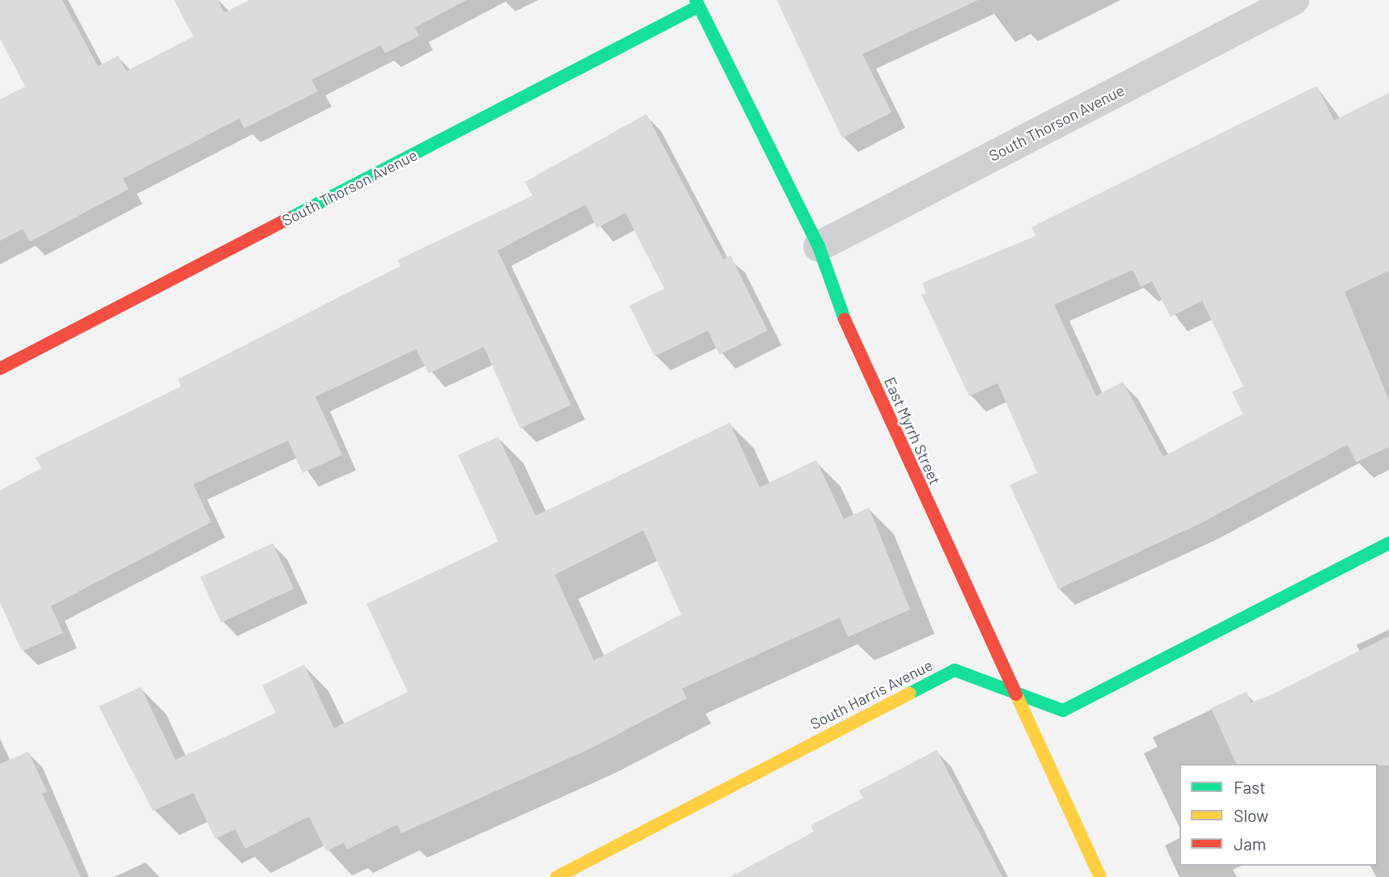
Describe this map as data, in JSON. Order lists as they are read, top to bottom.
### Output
{
  "streets": {
    "street": ["South Thorson Avenue", "East Myrrh Street", "South Harris Avenue"]
  },
  "crossings": [
    ["South Thorson Avenue", "East Myrrh Street"],
    ["East Myrrh Street", "South Harris Avenue"]
  ],
  "legend": ["Fast", "Slow", "Jam"]
}
